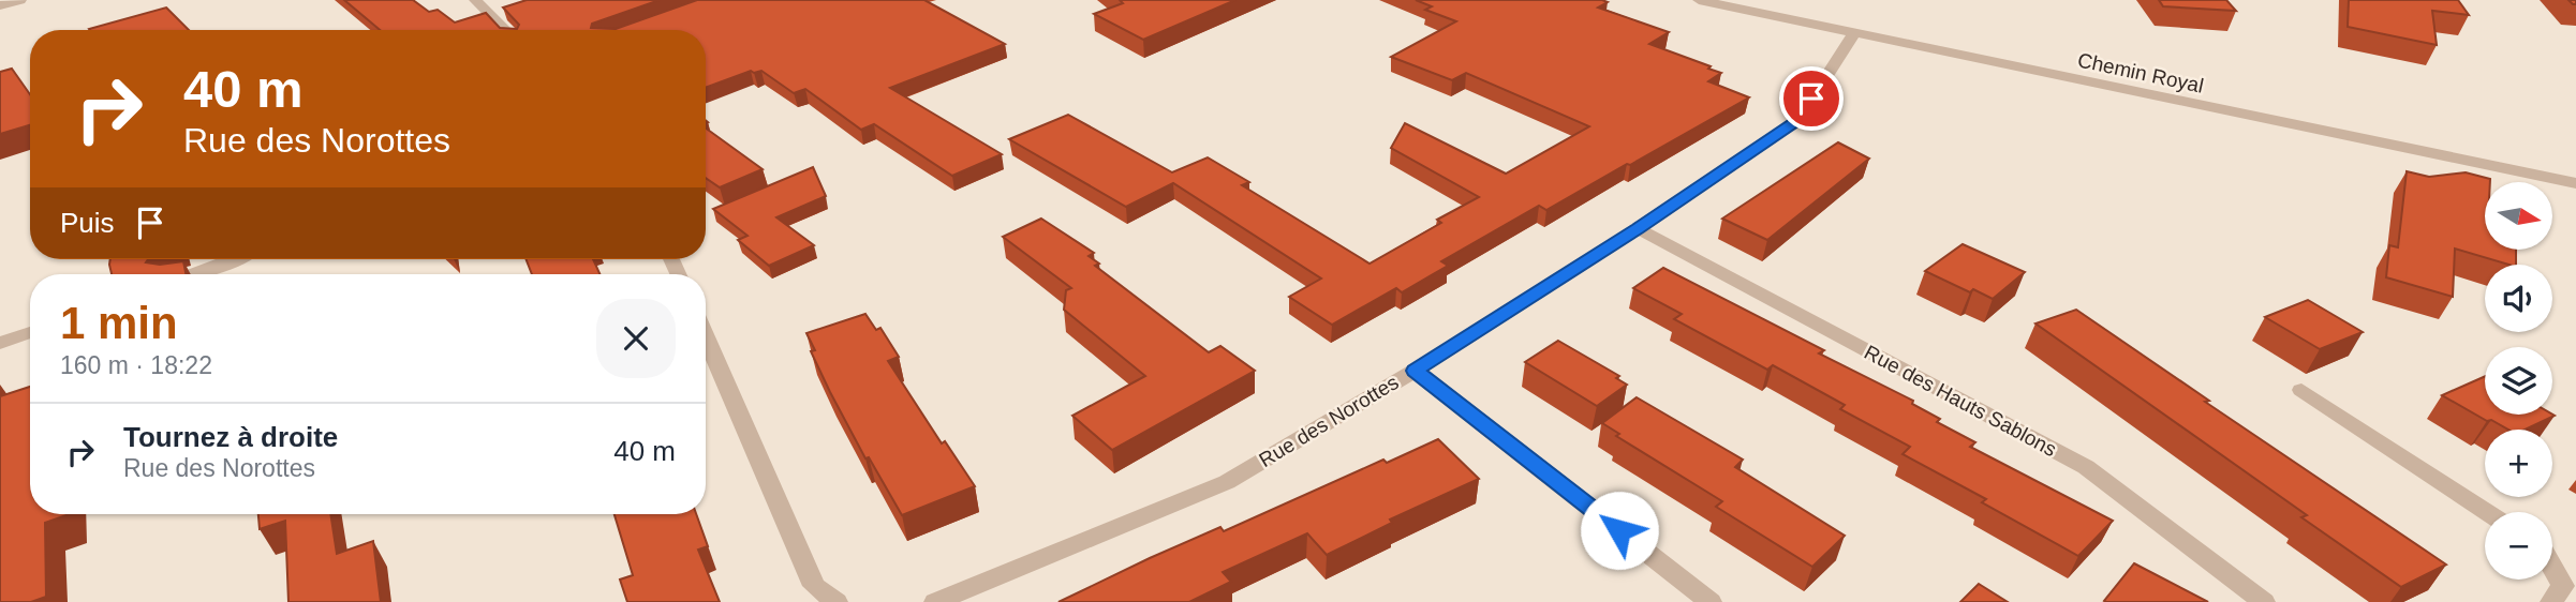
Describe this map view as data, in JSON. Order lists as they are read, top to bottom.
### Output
{
  "streets": {
    "street": ["Chemin Royal", "Rue des Hauts Sablons", "Rue des Norottes"]
  },
  "crossings": [
    ["Chemin Royal", "Rue des Norottes"],
    ["Rue des Hauts Sablons", "Rue des Norottes"]
  ],
  "north": "right",
  "page": {
    "turn": ["40 m", "Rue des Norottes"],
    "map_buttons": ["+", "−"],
    "then": "Puis",
    "heading": ["1 min", "160 m · 18:22"],
    "list": [
      {
        "name": "Tournez à droite",
        "note": "Rue des Norottes",
        "value": "40 m"
      }
    ]
  }
}
